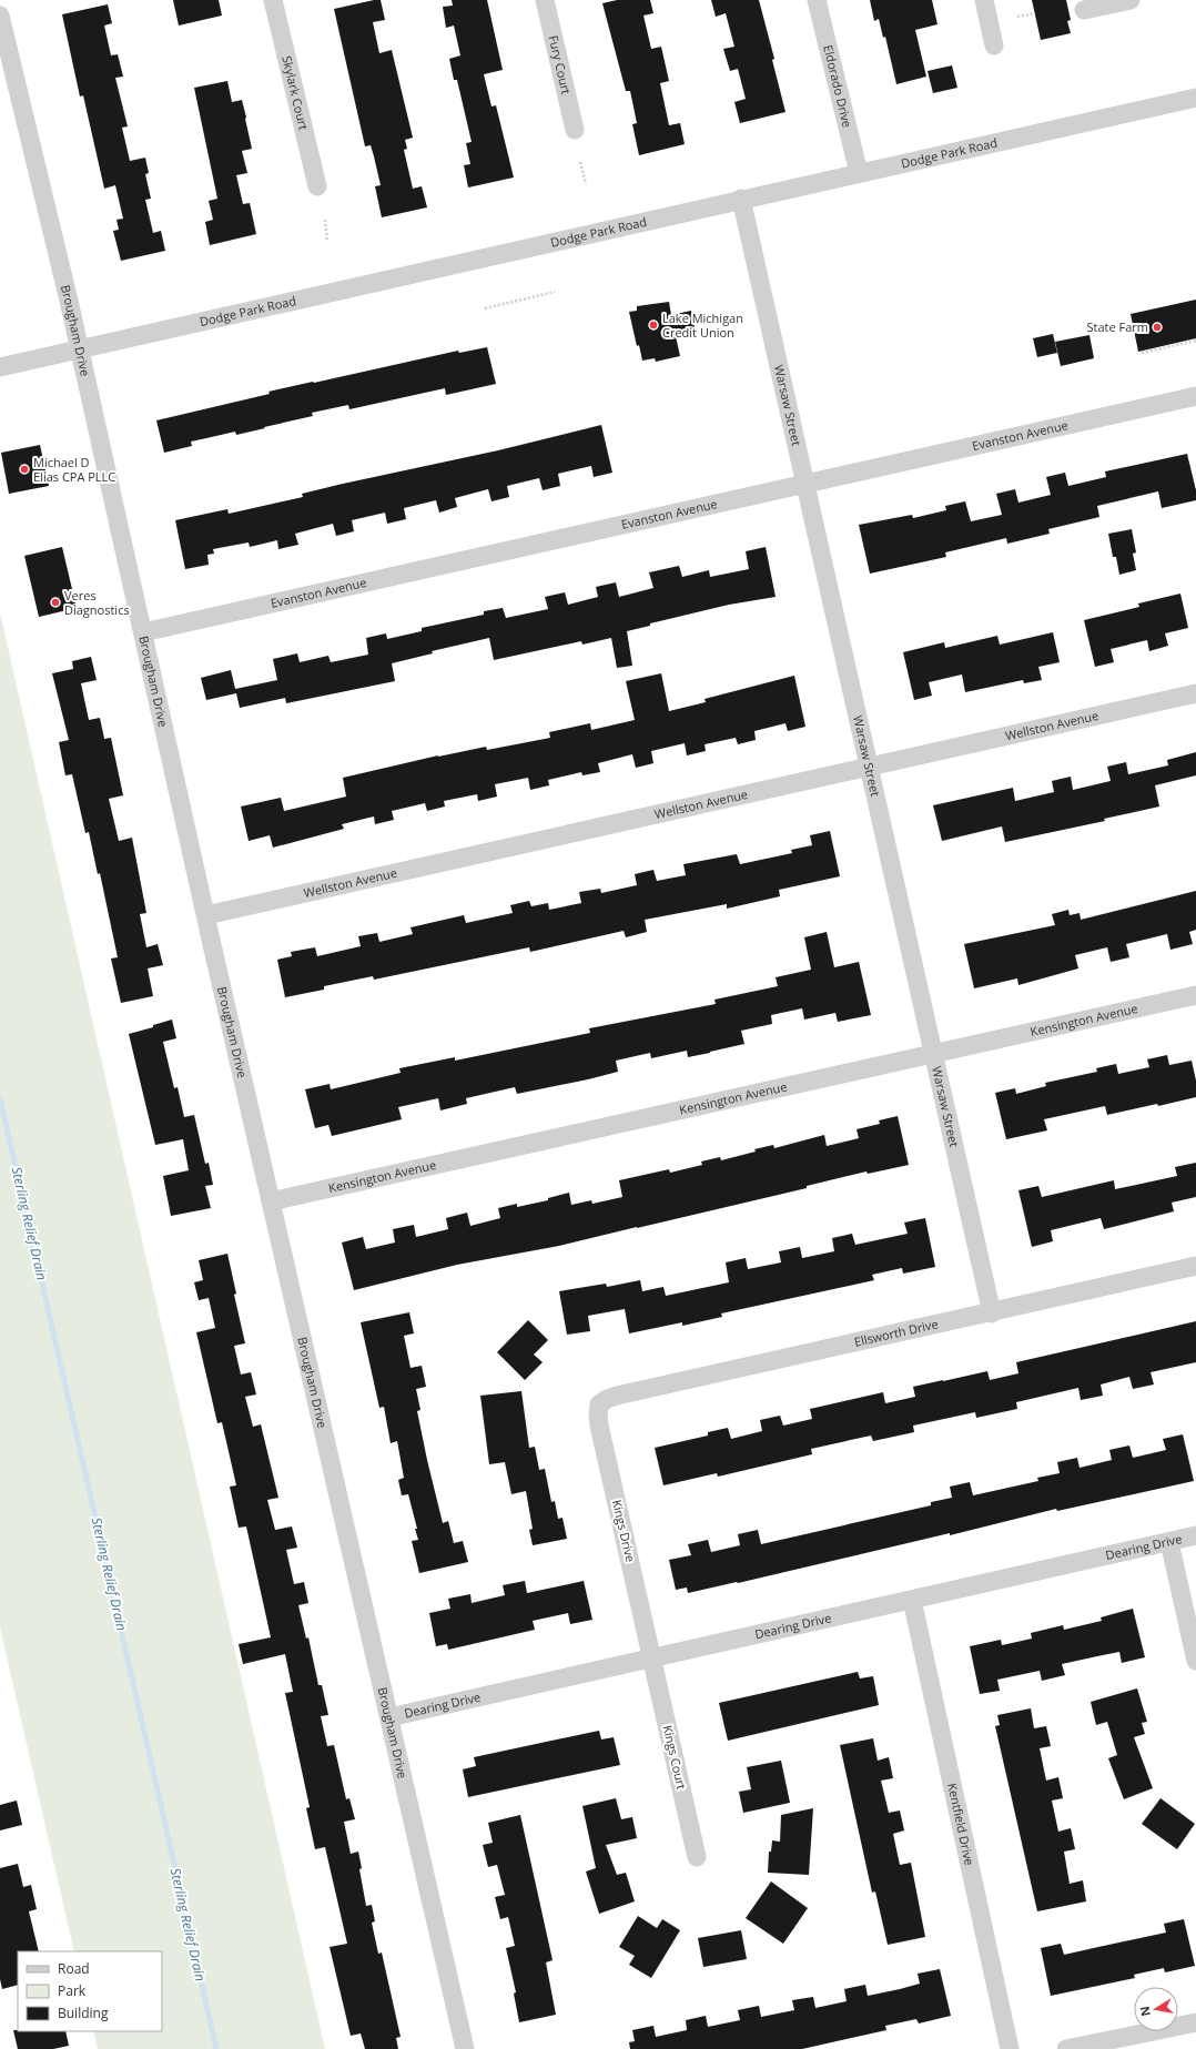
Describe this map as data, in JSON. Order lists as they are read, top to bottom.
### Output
{
  "streets": {
    "street": [
      "Fury Court",
      "Eldorado Drive",
      "Skylark Court",
      "Dodge Park Road",
      "Brougham Drive",
      "Warsaw Street",
      "Evanston Avenue",
      "Wellston Avenue",
      "Kensington Avenue",
      "Ellsworth Drive",
      "Kings Drive",
      "Dearing Drive",
      "Kings Court",
      "Kentfield Drive"
    ]
  },
  "crossings": [
    ["Eldorado Drive", "Dodge Park Road"],
    ["Dodge Park Road", "Brougham Drive"],
    ["Dodge Park Road", "Warsaw Street"],
    ["Brougham Drive", "Evanston Avenue"],
    ["Brougham Drive", "Wellston Avenue"],
    ["Brougham Drive", "Kensington Avenue"],
    ["Brougham Drive", "Dearing Drive"],
    ["Warsaw Street", "Evanston Avenue"],
    ["Warsaw Street", "Wellston Avenue"],
    ["Warsaw Street", "Kensington Avenue"],
    ["Warsaw Street", "Ellsworth Drive"],
    ["Ellsworth Drive", "Kings Drive"],
    ["Kings Drive", "Dearing Drive"],
    ["Kings Drive", "Kings Court"],
    ["Dearing Drive", "Kings Court"],
    ["Dearing Drive", "Kentfield Drive"]
  ],
  "water": ["Sterling Relief Drain"],
  "places": [
    "Lake Michigan Credit Union",
    "State Farm",
    "Michael D Elias CPA PLLC",
    "Veres Diagnostics"
  ],
  "legend": ["Road", "Park", "Building"],
  "north": "left"
}
